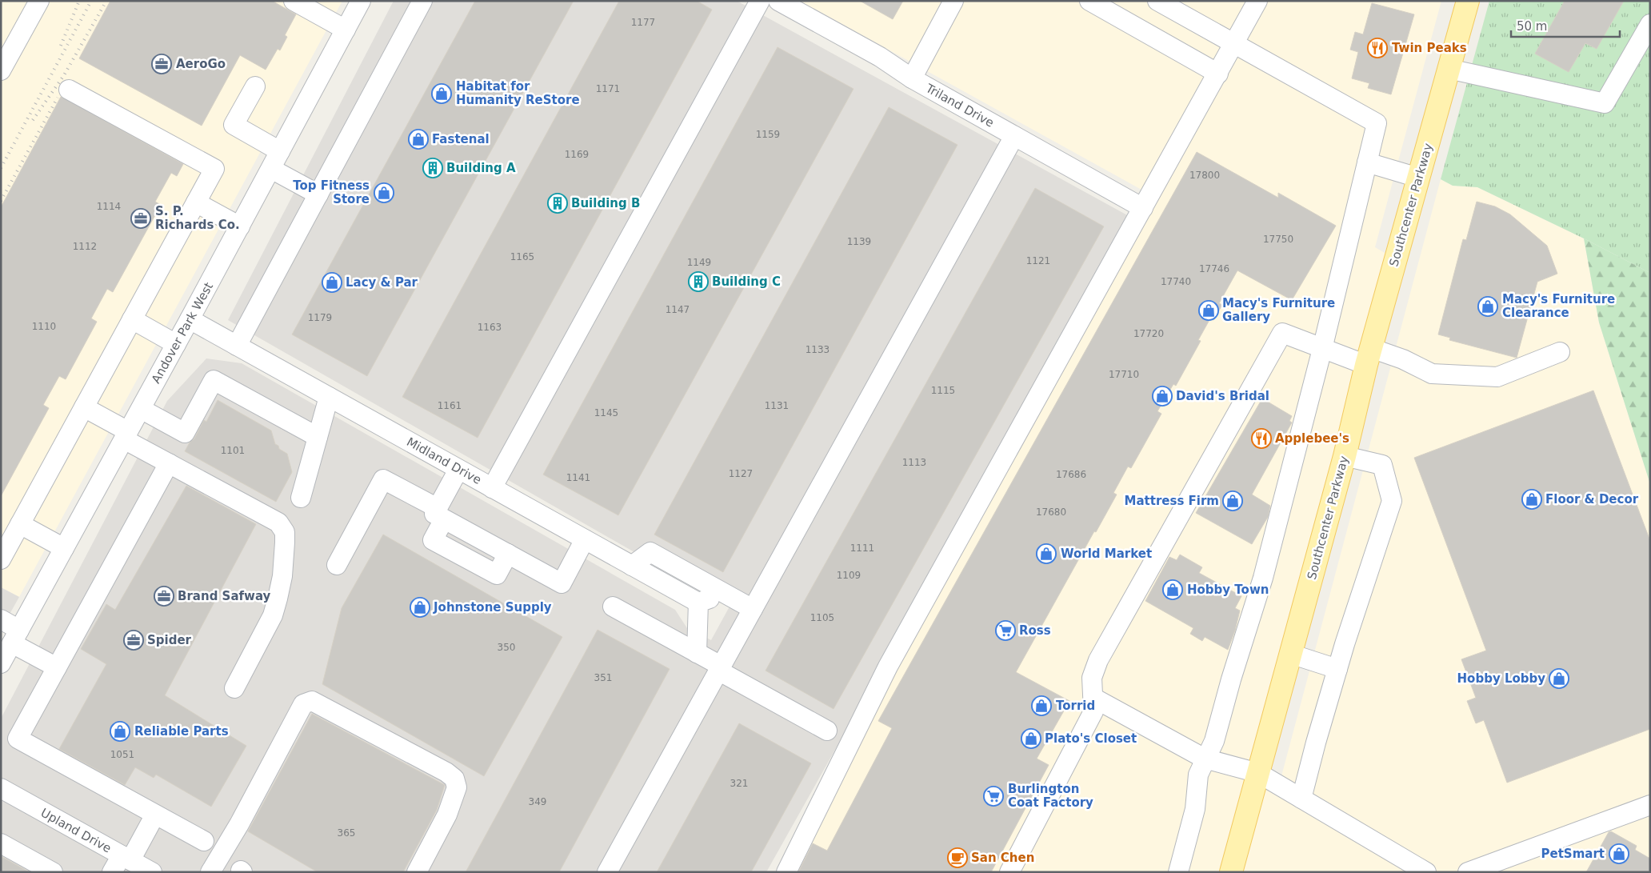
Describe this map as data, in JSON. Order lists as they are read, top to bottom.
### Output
{
  "streets": {
    "main road": ["Southcenter Parkway"],
    "street": [
      "Triland Drive",
      "Andover Park West",
      "Midland Drive",
      "Upland Drive"
    ]
  },
  "crossings": [
    ["Andover Park West", "Midland Drive"]
  ],
  "places": {
    "restaurant": ["Twin Peaks", "Applebee's"],
    "office": [
      "AeroGo",
      "S. P. Richards Co.",
      "Brand Safway",
      "Spider"
    ],
    "shop": [
      "Habitat for Humanity ReStore",
      "Fastenal",
      "Top Fitness Store",
      "Lacy & Par",
      "Macy's Furniture Clearance",
      "Macy's Furniture Gallery",
      "David's Bridal",
      "Floor & Decor",
      "Mattress Firm",
      "World Market",
      "Hobby Town",
      "Johnstone Supply",
      "Hobby Lobby",
      "Torrid",
      "Reliable Parts",
      "Plato's Closet",
      "PetSmart"
    ],
    "building": ["Building A", "Building B", "Building C"],
    "supermarket": ["Ross", "Burlington Coat Factory"],
    "cafe": ["San Chen"]
  },
  "house_numbers": [
    "1177",
    "1171",
    "1159",
    "1169",
    "17800",
    "1114",
    "17750",
    "1139",
    "1112",
    "1165",
    "1121",
    "1149",
    "17746",
    "17740",
    "1147",
    "1179",
    "1110",
    "1163",
    "17720",
    "1133",
    "17710",
    "1115",
    "1161",
    "1131",
    "1145",
    "1101",
    "1113",
    "1127",
    "17686",
    "1141",
    "17680",
    "1111",
    "1109",
    "1105",
    "350",
    "351",
    "1051",
    "321",
    "349",
    "365"
  ],
  "scale_bar": "50 m"
}
